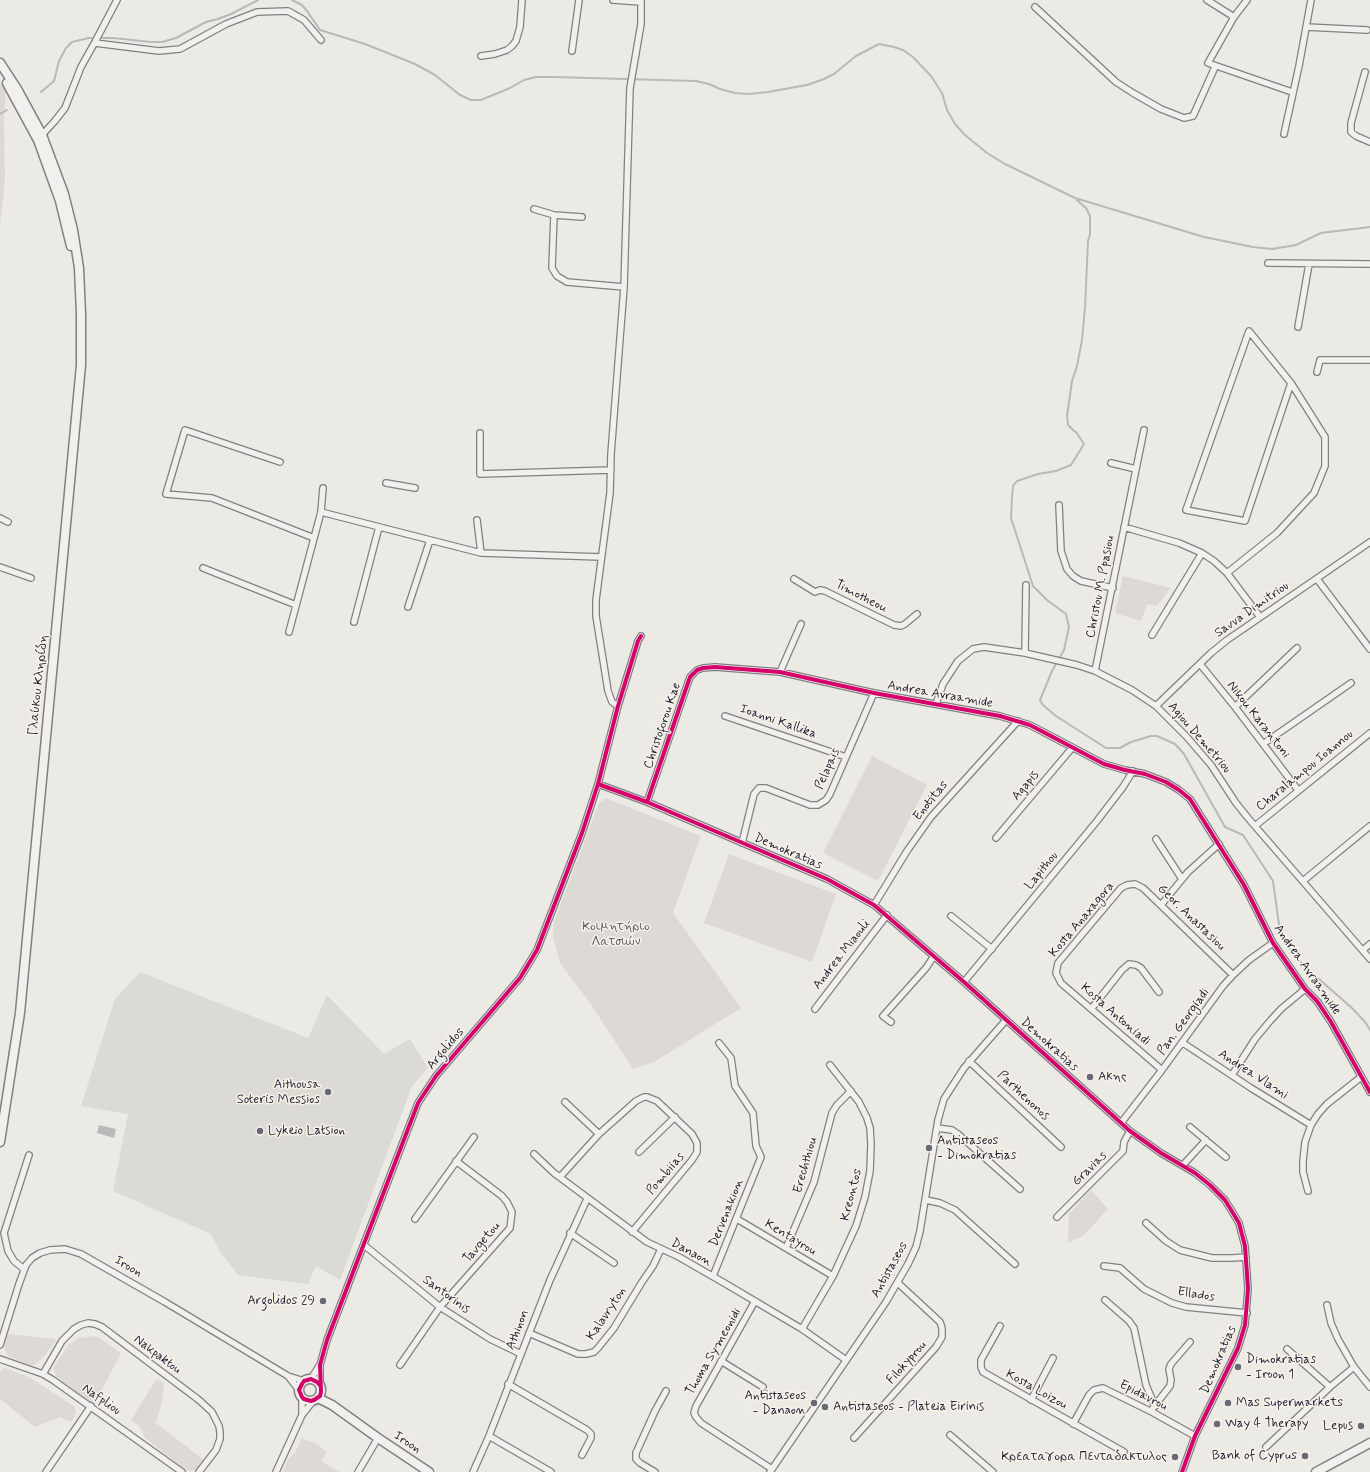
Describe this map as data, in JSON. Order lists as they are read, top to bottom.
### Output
{
  "streets": {
    "main road": ["Γλαύκου Κληρίδη", "Iroon"],
    "street": [
      "Christou M. Ppasiou",
      "Timotheou",
      "Savva Dimitriou",
      "Andrea Avraamide",
      "Nikou Karantoni",
      "Ioanni Kallika",
      "Christoforou Kae",
      "Agiou Demetriou",
      "Pelapais",
      "Charalampou Ioannou",
      "Agapis",
      "Enotitas",
      "Demokratias",
      "Lapithou",
      "Geor. Anastasiou",
      "Kosta Anaxagora",
      "Andrea Miaouli",
      "Kosta Antoniadi",
      "Pan. Georgiadi",
      "Argolidos",
      "Andrea Vlami",
      "Parthenonos",
      "Erechthiou",
      "Gravias",
      "Pombiias",
      "Kreontos",
      "Dervenakion",
      "Kentayrou",
      "Tavgetou",
      "Danaon",
      "Antistaseos",
      "Santorinis",
      "Ellados",
      "Kalavryton",
      "Athinon",
      "Thoma Symeonidi",
      "Nakpaktou",
      "Filokyprou",
      "Kosta Loizou",
      "Epidavrou",
      "Nafpliou"
    ]
  },
  "crossings": [
    ["Christou M. Ppasiou", "Agiou Demetriou"],
    ["Savva Dimitriou", "Nikou Karantoni"],
    ["Savva Dimitriou", "Agiou Demetriou"],
    ["Andrea Avraamide", "Christoforou Kae"],
    ["Andrea Avraamide", "Agiou Demetriou"],
    ["Andrea Avraamide", "Pelapais"],
    ["Andrea Avraamide", "Agapis"],
    ["Andrea Avraamide", "Enotitas"],
    ["Andrea Avraamide", "Lapithou"],
    ["Andrea Avraamide", "Pan. Georgiadi"],
    ["Nikou Karantoni", "Charalampou Ioannou"],
    ["Ioanni Kallika", "Pelapais"],
    ["Christoforou Kae", "Pelapais"],
    ["Christoforou Kae", "Demokratias"],
    ["Agiou Demetriou", "Charalampou Ioannou"],
    ["Pelapais", "Demokratias"],
    ["Enotitas", "Demokratias"],
    ["Demokratias", "Lapithou"],
    ["Demokratias", "Andrea Miaouli"],
    ["Demokratias", "Pan. Georgiadi"],
    ["Demokratias", "Argolidos"],
    ["Demokratias", "Gravias"],
    ["Demokratias", "Antistaseos"],
    ["Demokratias", "Ellados"],
    ["Demokratias", "Epidavrou"],
    ["Geor. Anastasiou", "Kosta Anaxagora"],
    ["Geor. Anastasiou", "Pan. Georgiadi"],
    ["Kosta Anaxagora", "Kosta Antoniadi"],
    ["Kosta Antoniadi", "Pan. Georgiadi"],
    ["Pan. Georgiadi", "Andrea Vlami"],
    ["Argolidos", "Iroon"],
    ["Argolidos", "Santorinis"],
    ["Parthenonos", "Antistaseos"],
    ["Erechthiou", "Kreontos"],
    ["Erechthiou", "Kentayrou"],
    ["Pombiias", "Danaon"],
    ["Kreontos", "Kentayrou"],
    ["Kreontos", "Danaon"],
    ["Dervenakion", "Kentayrou"],
    ["Dervenakion", "Danaon"],
    ["Tavgetou", "Santorinis"],
    ["Danaon", "Antistaseos"],
    ["Danaon", "Kalavryton"],
    ["Danaon", "Athinon"],
    ["Danaon", "Thoma Symeonidi"],
    ["Antistaseos", "Thoma Symeonidi"],
    ["Antistaseos", "Filokyprou"],
    ["Santorinis", "Athinon"],
    ["Kalavryton", "Athinon"],
    ["Nakpaktou", "Nafpliou"],
    ["Kosta Loizou", "Epidavrou"]
  ],
  "parks": ["Κοιμητήριο Λατσιών"],
  "places": [
    "Ακης",
    "Aithousa Soteris Messios",
    "Lykeio Latsion",
    "Antistaseos - Dimokratias",
    "Argolidos 29",
    "Dimokratias - Iroon 1",
    "Antistaseos - Danaon",
    "Mas Supermarkets",
    "Antistaseos - Plateia Eirinis",
    "Way 4 Therapy",
    "Lepus",
    "Bank of Cyprus",
    "Κρεαταγορα Πενταδακτυλος"
  ]
}
